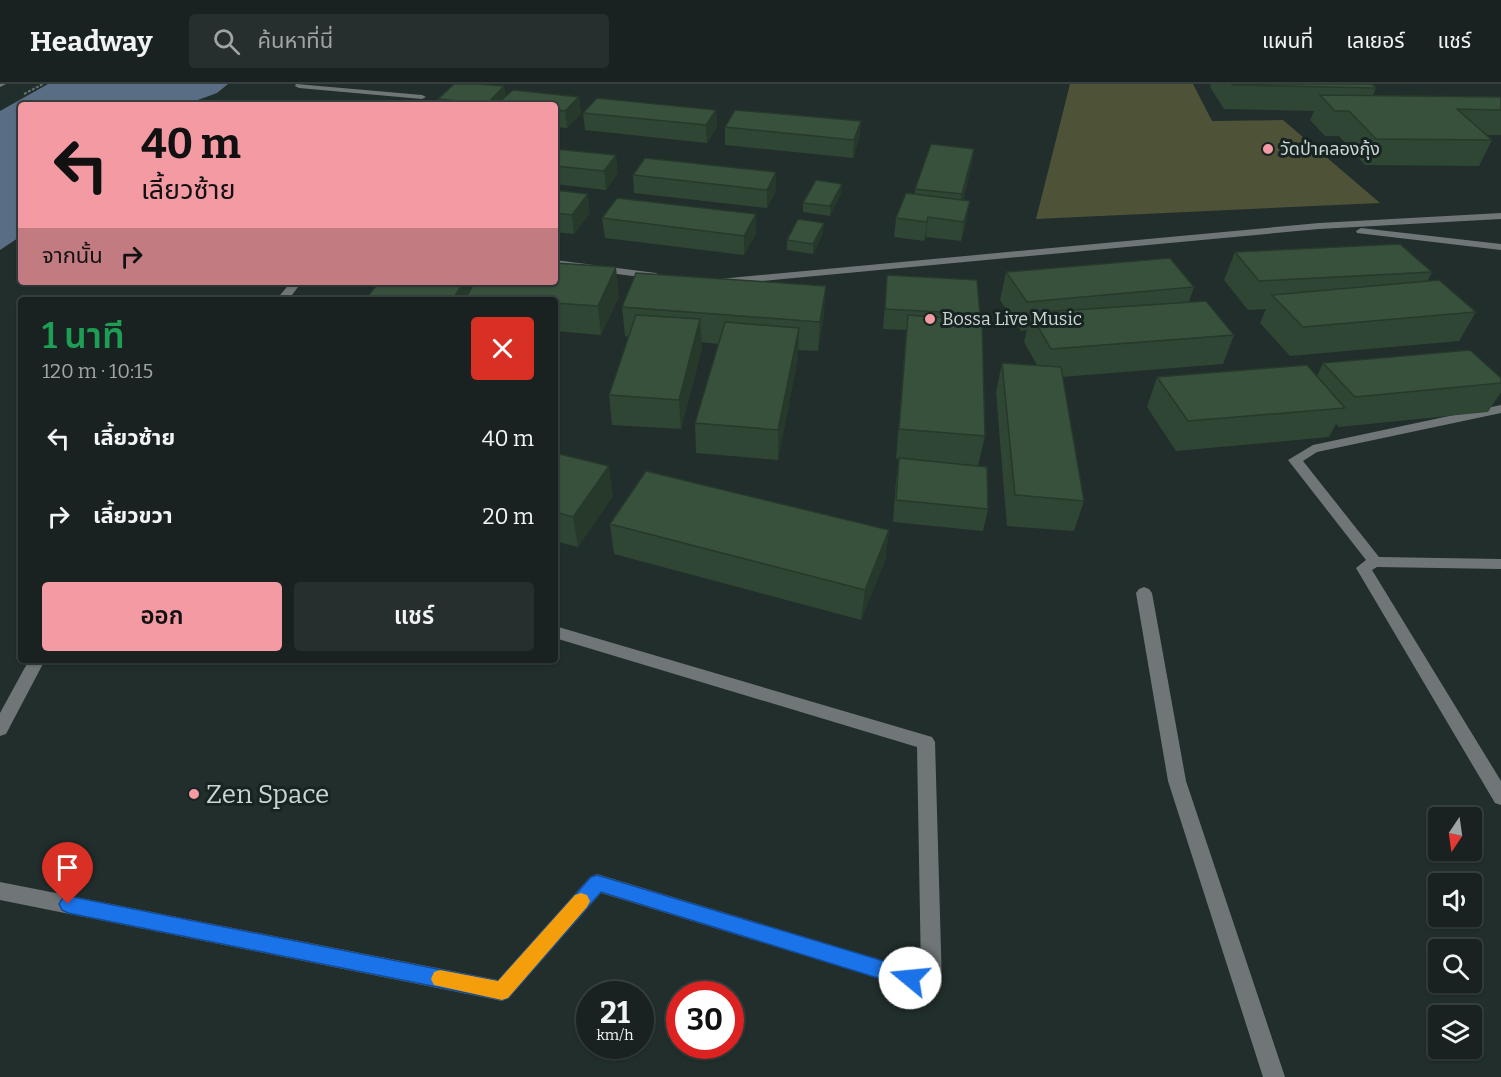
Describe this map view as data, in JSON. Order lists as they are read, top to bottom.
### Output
{
  "places": ["วัดป่าคลองกุ้ง", "Bossa Live Music", "Zen Space"],
  "north": "bottom",
  "page": {
    "header": "Headway",
    "search": "ค้นหาที่นี่",
    "nav": ["แผนที่", "เลเยอร์", "แชร์"],
    "turn": ["40 m", "เลี้ยวซ้าย"],
    "then": "จากนั้น",
    "heading": ["1 นาที", "120 m · 10:15"],
    "list": [
      {
        "name": "เลี้ยวซ้าย",
        "value": "40 m"
      },
      {
        "name": "เลี้ยวขวา",
        "value": "20 m"
      }
    ],
    "buttons": ["ออก", "แชร์"],
    "speed": "21 km/h",
    "limit": "30"
  }
}
